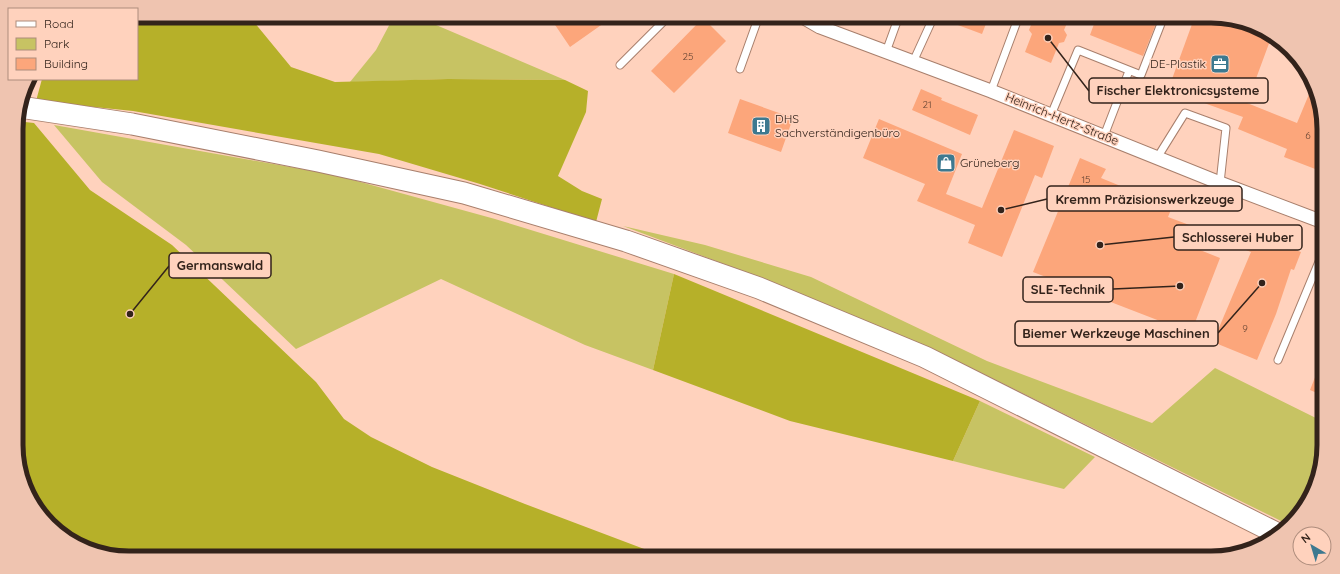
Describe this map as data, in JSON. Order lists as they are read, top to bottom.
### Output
{
  "streets": {
    "street": ["Heinrich-Hertz-Straße"]
  },
  "places": {
    "other": [
      "Fischer Elektronicsysteme",
      "Kremm Präzisionswerkzeuge",
      "Schlosserei Huber",
      "Biemer Werkzeuge Maschinen",
      "SLE-Technik",
      "Germanswald"
    ],
    "office": ["DE-Plastik"],
    "building": ["DHS Sachverständigenbüro"],
    "shop": ["Grüneberg"]
  },
  "house_numbers": [
    "25",
    "21",
    "6",
    "15",
    "9"
  ],
  "legend": ["Road", "Park", "Building"],
  "north": "top left"
}
